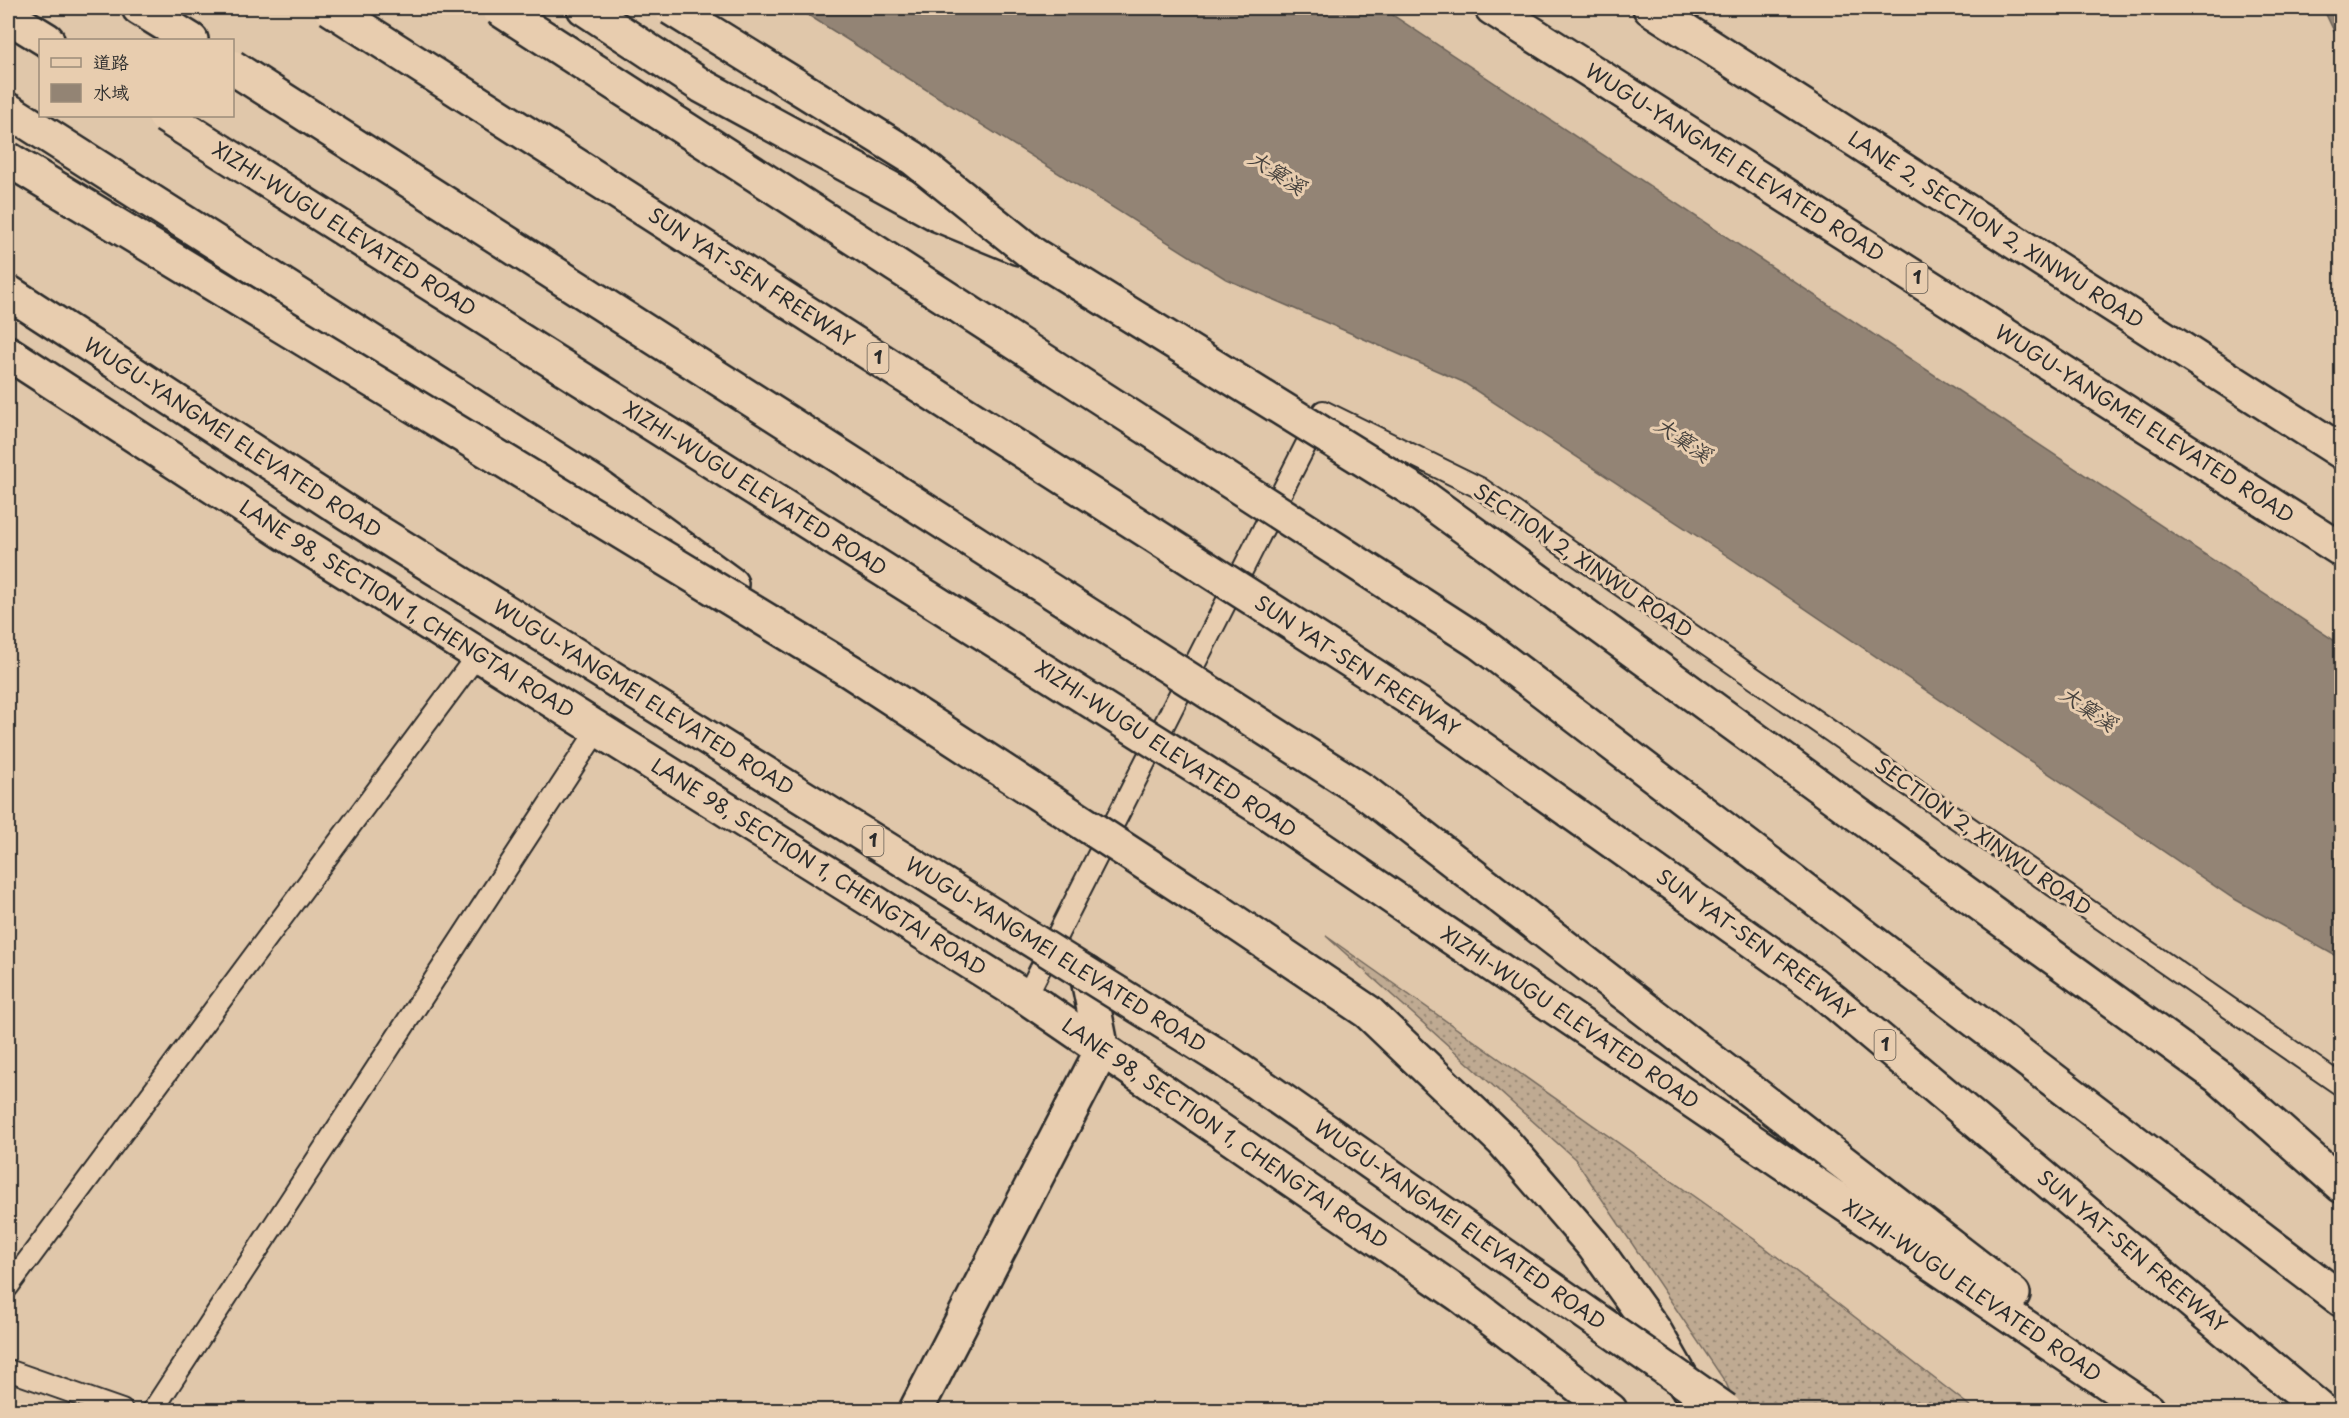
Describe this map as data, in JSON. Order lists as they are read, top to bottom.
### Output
{
  "streets": {
    "main road": [
      "WUGU-YANGMEI ELEVATED ROAD",
      "XIZHI-WUGU ELEVATED ROAD",
      "LANE 2, SECTION 2, XINWU ROAD",
      "SUN YAT-SEN FREEWAY",
      "1",
      "LANE 98, SECTION 1, CHENGTAI ROAD"
    ],
    "lane": ["SECTION 2, XINWU ROAD"]
  },
  "crossings": [
    ["SECTION 2, XINWU ROAD", "LANE 98, SECTION 1, CHENGTAI ROAD"]
  ],
  "water": ["大窠溪"],
  "legend": ["道路", "水域"]
}
